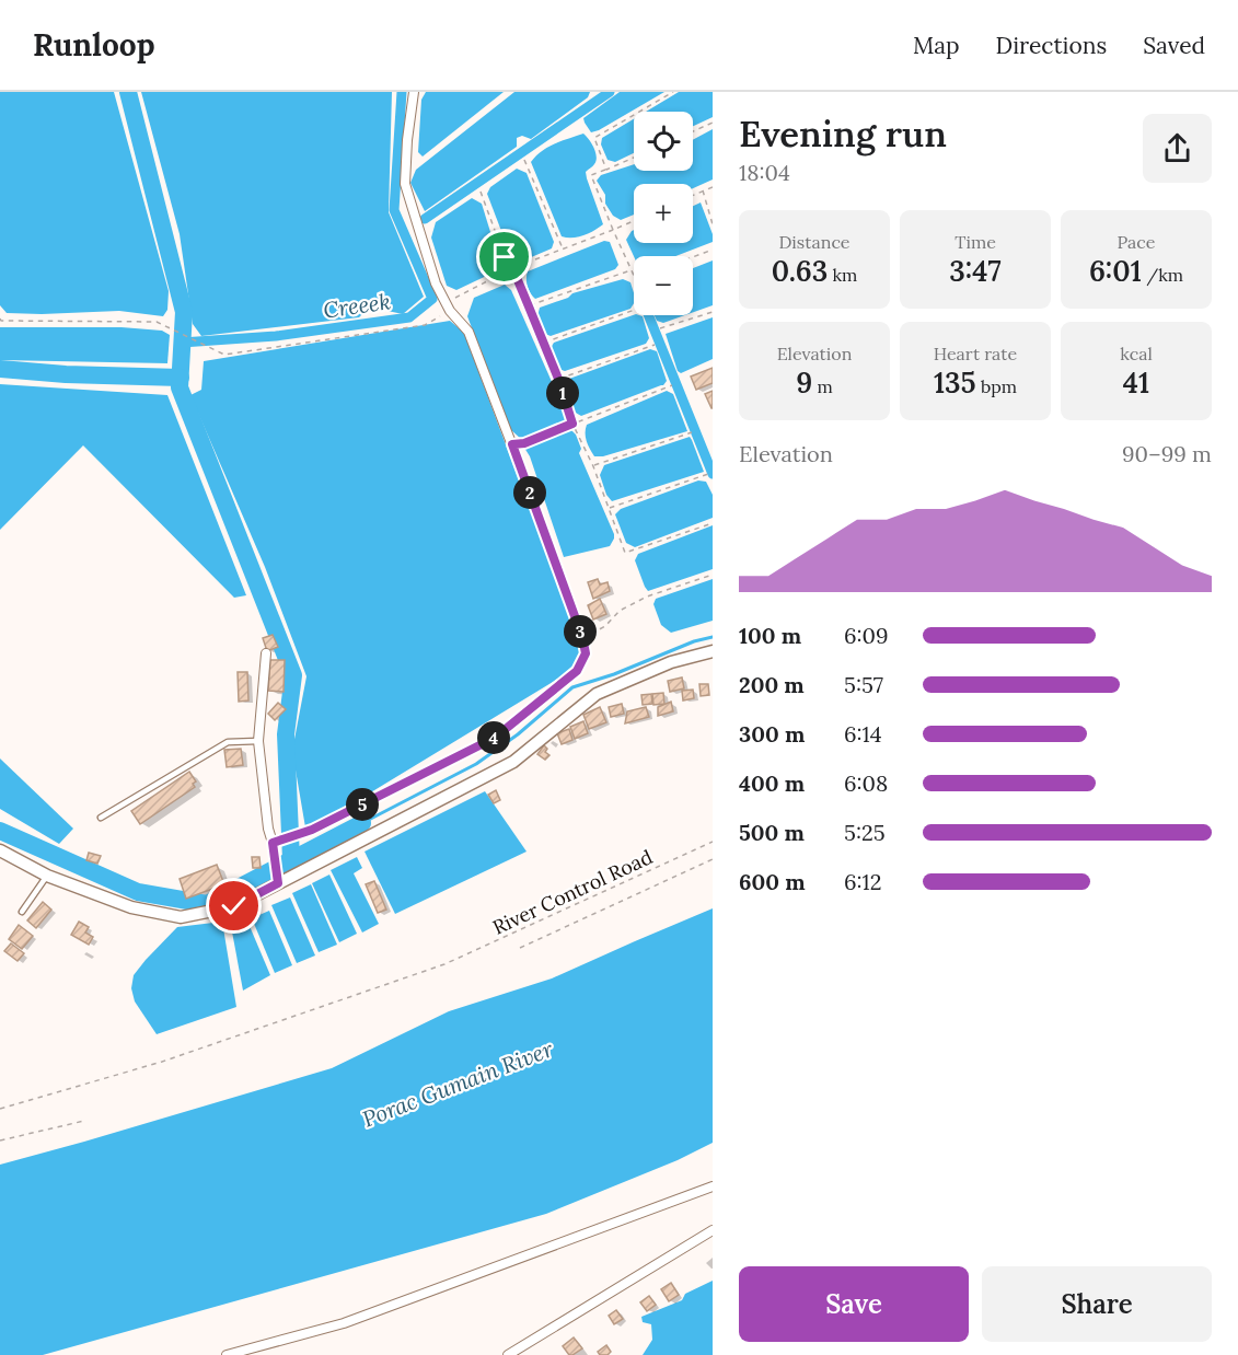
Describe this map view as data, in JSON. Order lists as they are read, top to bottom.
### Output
{
  "streets": {
    "path": ["River Control Road"]
  },
  "water": ["Creeek", "Porac Gumain River"],
  "page": {
    "header": "Runloop",
    "nav": ["Map", "Directions", "Saved"],
    "heading": ["Evening run", "18:04"],
    "map_buttons": ["+", "−"],
    "stats": [
      ["Distance", "0.63 km"],
      ["Time", "3:47"],
      ["Pace", "6:01 /km"],
      ["Elevation", "9 m"],
      ["Heart rate", "135 bpm"],
      ["kcal", "41"]
    ],
    "pins": [
      "1",
      "2",
      "3",
      "4",
      "5"
    ],
    "chart": ["Elevation", "90–99 m"],
    "list": [
      {
        "name": "100 m",
        "note": "6:09"
      },
      {
        "name": "200 m",
        "note": "5:57"
      },
      {
        "name": "300 m",
        "note": "6:14"
      },
      {
        "name": "400 m",
        "note": "6:08"
      },
      {
        "name": "500 m",
        "note": "5:25"
      },
      {
        "name": "600 m",
        "note": "6:12"
      }
    ],
    "buttons": ["Save", "Share"]
  }
}
